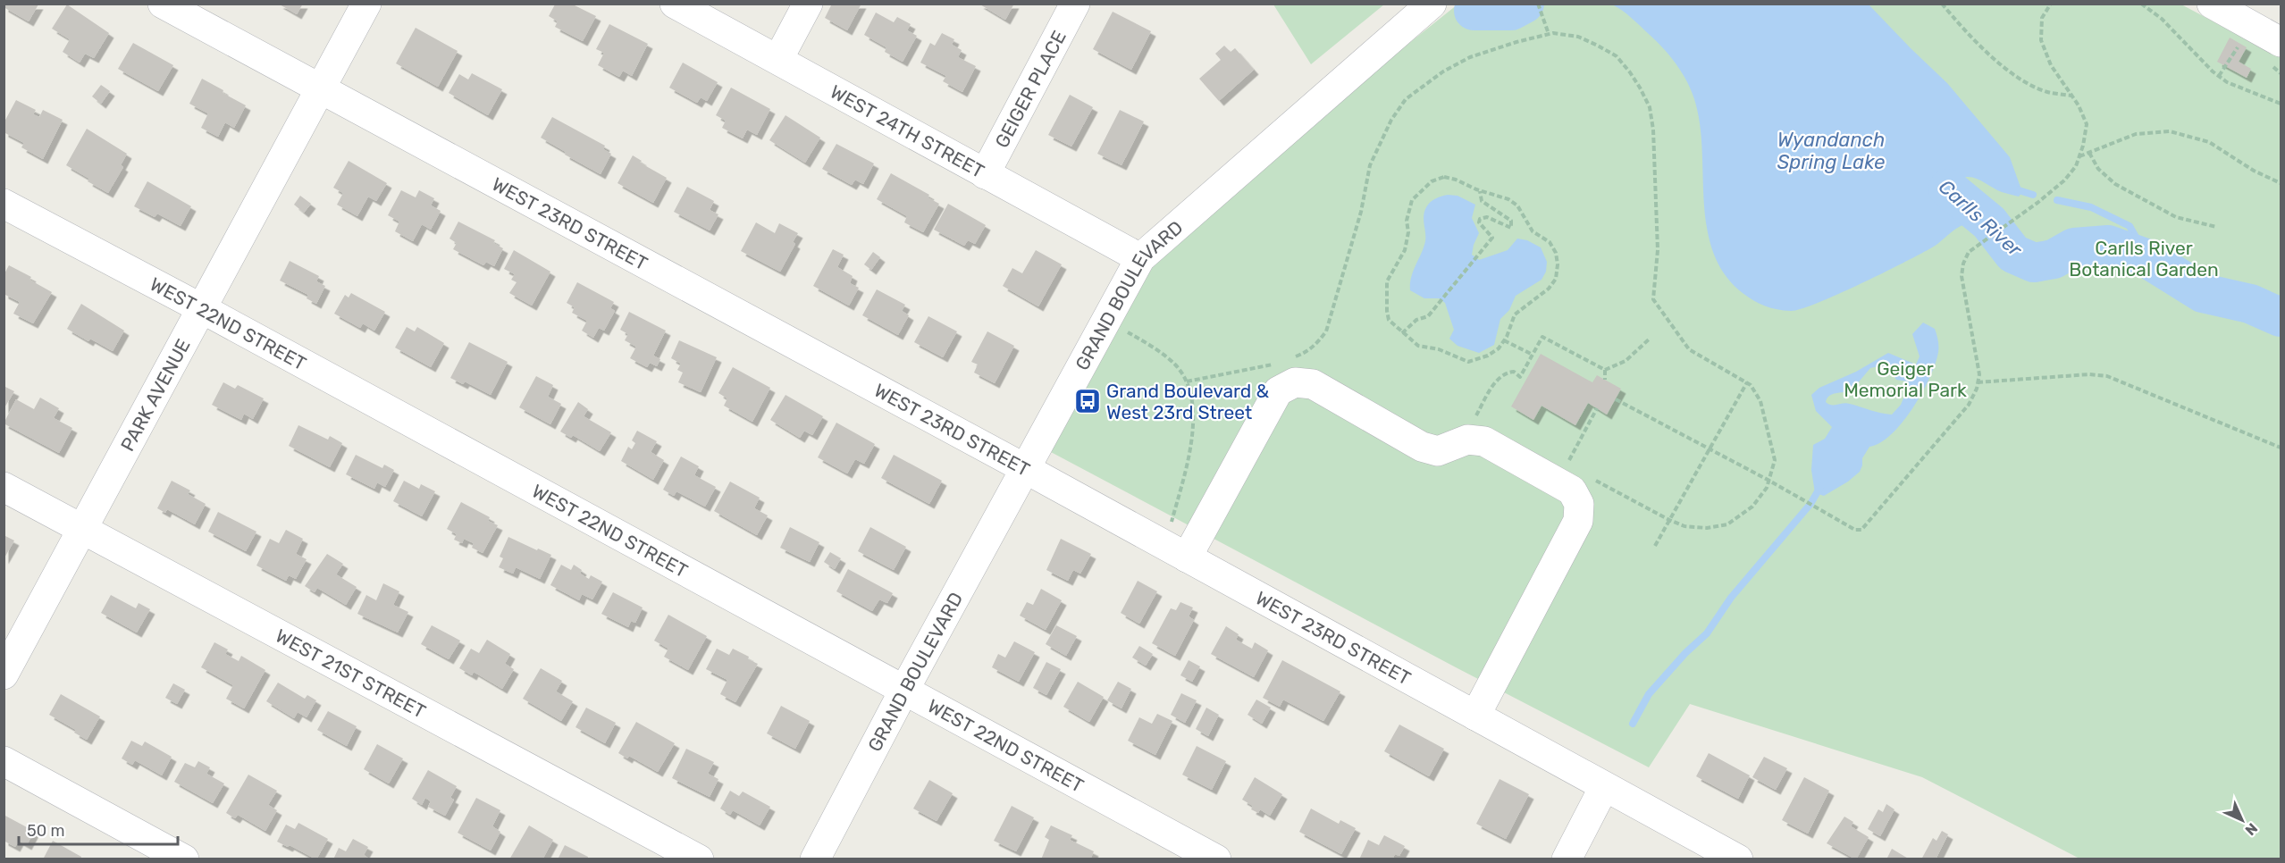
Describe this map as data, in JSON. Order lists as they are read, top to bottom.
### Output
{
  "streets": {
    "street": [
      "GEIGER PLACE",
      "WEST 24TH STREET",
      "WEST 23RD STREET",
      "GRAND BOULEVARD",
      "WEST 22ND STREET",
      "PARK AVENUE",
      "WEST 21ST STREET"
    ]
  },
  "crossings": [
    ["GEIGER PLACE", "WEST 24TH STREET"],
    ["WEST 24TH STREET", "GRAND BOULEVARD"],
    ["WEST 23RD STREET", "GRAND BOULEVARD"],
    ["WEST 23RD STREET", "PARK AVENUE"],
    ["GRAND BOULEVARD", "WEST 22ND STREET"],
    ["WEST 22ND STREET", "PARK AVENUE"],
    ["PARK AVENUE", "WEST 21ST STREET"]
  ],
  "water": ["Wyandanch Spring Lake", "Carlls River"],
  "parks": ["Carlls River Botanical Garden", "Geiger Memorial Park"],
  "places": {
    "bus stop": ["Grand Boulevard & West 23rd Street"]
  },
  "scale_bar": "50 m",
  "north": "bottom right"
}
